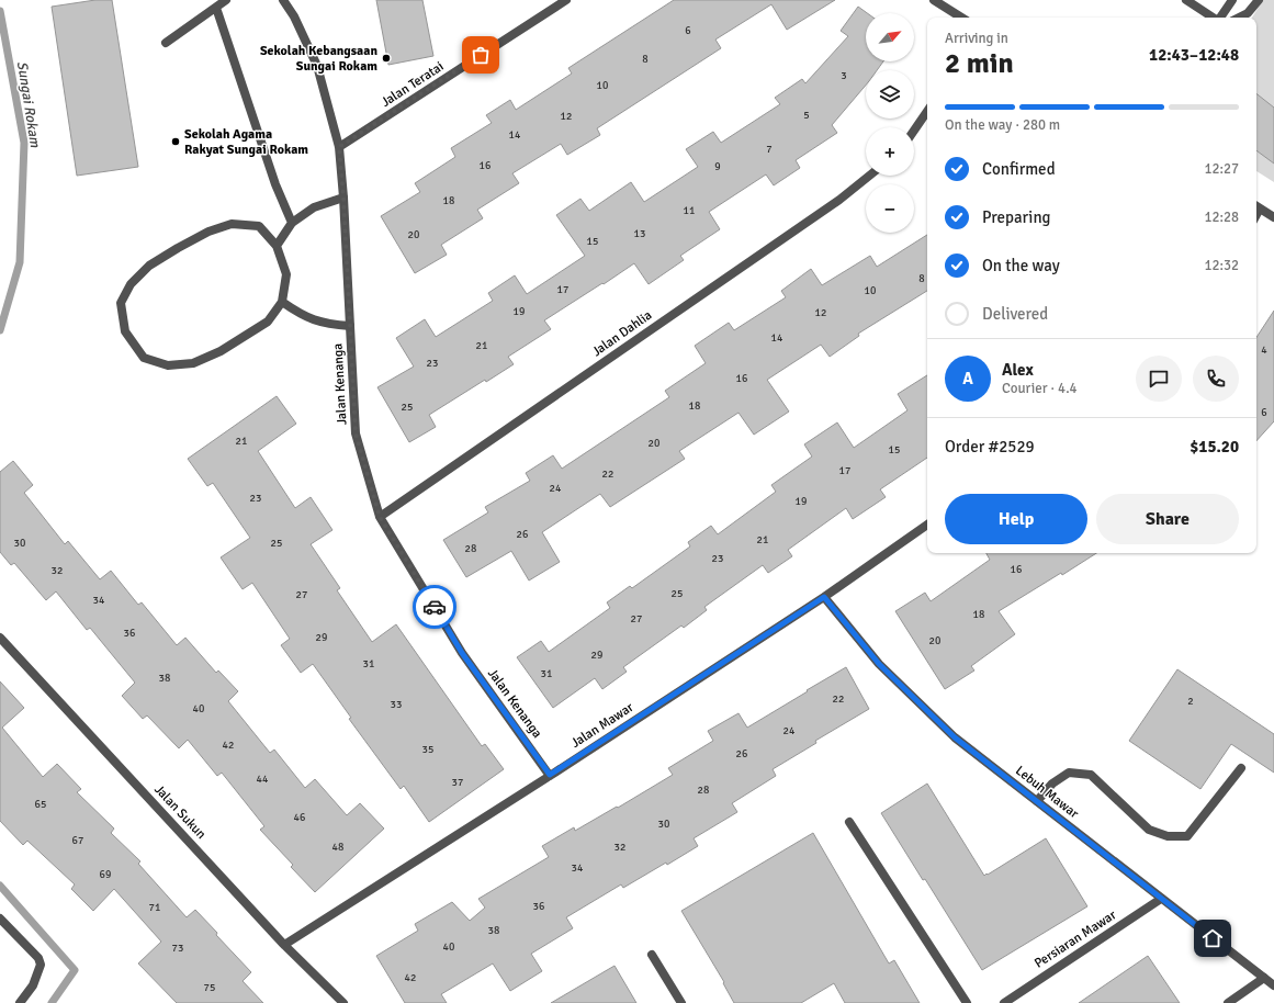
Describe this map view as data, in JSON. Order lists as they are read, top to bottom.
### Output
{
  "streets": {
    "street": [
      "Jalan Teratai",
      "Jalan Dahlia",
      "Jalan Kenanga",
      "Jalan Mawar",
      "Lebuh Mawar",
      "Jalan Sukun",
      "Persiaran Mawar"
    ]
  },
  "crossings": [
    ["Jalan Teratai", "Jalan Kenanga"],
    ["Jalan Dahlia", "Jalan Kenanga"],
    ["Jalan Kenanga", "Jalan Mawar"],
    ["Jalan Mawar", "Lebuh Mawar"],
    ["Jalan Mawar", "Jalan Sukun"],
    ["Lebuh Mawar", "Persiaran Mawar"]
  ],
  "water": ["Sungai Rokam"],
  "places": ["Sekolah Kebangsaan Sungai Rokam", "Sekolah Agama Rakyat Sungai Rokam"],
  "house_numbers": [
    "6",
    "8",
    "3",
    "10",
    "5",
    "12",
    "14",
    "7",
    "16",
    "9",
    "18",
    "11",
    "13",
    "20",
    "15",
    "8",
    "17",
    "10",
    "19",
    "12",
    "14",
    "21",
    "4",
    "23",
    "16",
    "18",
    "25",
    "6",
    "21",
    "20",
    "15",
    "17",
    "22",
    "24",
    "23",
    "19",
    "26",
    "21",
    "30",
    "25",
    "28",
    "23",
    "16",
    "32",
    "25",
    "27",
    "34",
    "18",
    "27",
    "36",
    "29",
    "20",
    "29",
    "31",
    "31",
    "38",
    "22",
    "2",
    "33",
    "40",
    "24",
    "42",
    "35",
    "26",
    "44",
    "37",
    "28",
    "65",
    "46",
    "30",
    "67",
    "48",
    "32",
    "34",
    "69",
    "36",
    "71",
    "38",
    "40",
    "73",
    "42",
    "75"
  ],
  "north": "top right",
  "page": {
    "map_buttons": ["+", "−"],
    "heading": ["2 min", "Arriving in", "12:43–12:48"],
    "panel": [
      "Alex",
      "Courier · 4.4",
      "Order #2529",
      "$15.20"
    ],
    "bar": "On the way · 280 m",
    "list": [
      ["Confirmed", "12:27"],
      ["Preparing", "12:28"],
      ["On the way", "12:32"],
      "Delivered"
    ],
    "round": "A",
    "buttons": ["Help", "Share"]
  }
}
